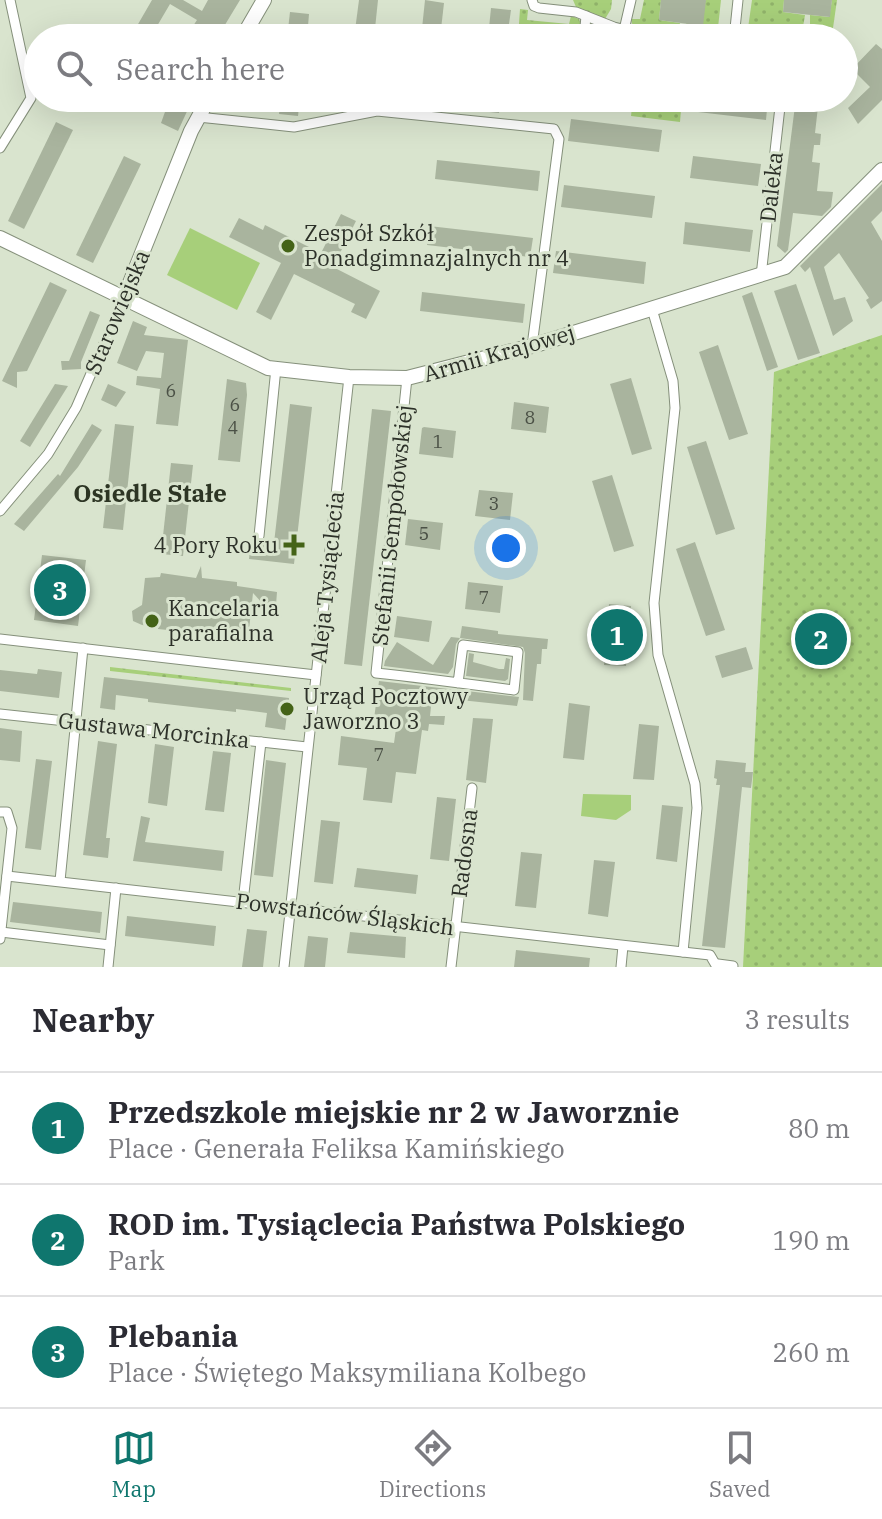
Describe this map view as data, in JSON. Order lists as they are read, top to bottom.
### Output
{
  "streets": {
    "street": [
      "Daleka",
      "Starowiejska",
      "Armii Krajowej",
      "Stefanii Sempołowskiej",
      "Aleja Tysiąclecia",
      "Gustawa Morcinka",
      "Radosna",
      "Powstańców Śląskich"
    ]
  },
  "crossings": [
    ["Daleka", "Armii Krajowej"],
    ["Starowiejska", "Armii Krajowej"],
    ["Armii Krajowej", "Stefanii Sempołowskiej"],
    ["Armii Krajowej", "Aleja Tysiąclecia"],
    ["Aleja Tysiąclecia", "Gustawa Morcinka"],
    ["Aleja Tysiąclecia", "Powstańców Śląskich"],
    ["Radosna", "Powstańców Śląskich"]
  ],
  "districts": ["Osiedle Stałe"],
  "places": {
    "other": ["Zespół Szkół Ponadgimnazjalnych nr 4", "Kancelaria parafialna", "Urząd Pocztowy Jaworzno 3"],
    "health": ["4 Pory Roku"]
  },
  "house_numbers": [
    "6",
    "6",
    "8",
    "4",
    "1",
    "3",
    "5",
    "7",
    "7"
  ],
  "page": {
    "search": "Search here",
    "pins": ["3", "1", "2"],
    "heading": ["Nearby", "3 results"],
    "list": [
      {
        "mark": "1",
        "name": "Przedszkole miejskie nr 2 w Jaworznie",
        "note": "Place · Generała Feliksa Kamińskiego",
        "value": "80 m"
      },
      {
        "mark": "2",
        "name": "ROD im. Tysiąclecia Państwa Polskiego",
        "note": "Park",
        "value": "190 m"
      },
      {
        "mark": "3",
        "name": "Plebania",
        "note": "Place · Świętego Maksymiliana Kolbego",
        "value": "260 m"
      }
    ],
    "nav": ["Map", "Directions", "Saved"]
  }
}
